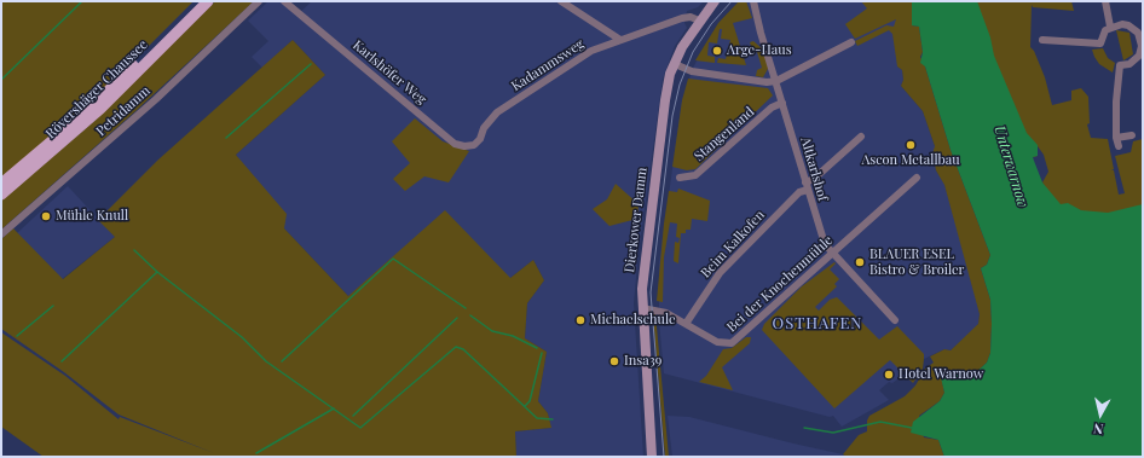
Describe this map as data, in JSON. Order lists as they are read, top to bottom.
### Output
{
  "streets": {
    "main road": ["Rövershäger Chaussee"],
    "street": [
      "Kadammsweg",
      "Karlshöfer Weg",
      "Petridamm",
      "Stangenland",
      "Altkarlshof",
      "Dierkower Damm",
      "Beim Kalkofen",
      "Bei der Knochenmühle"
    ]
  },
  "crossings": [
    ["Kadammsweg", "Karlshöfer Weg"],
    ["Kadammsweg", "Dierkower Damm"],
    ["Stangenland", "Altkarlshof"],
    ["Altkarlshof", "Beim Kalkofen"],
    ["Altkarlshof", "Bei der Knochenmühle"],
    ["Dierkower Damm", "Bei der Knochenmühle"],
    ["Beim Kalkofen", "Bei der Knochenmühle"]
  ],
  "districts": ["OSTHAFEN"],
  "water": ["Unterwarnow"],
  "places": [
    "Arge-Haus",
    "Ascon Metallbau",
    "Mühle Knull",
    "BLAUER ESEL Bistro & Broiler",
    "Michaelschule",
    "Insa39",
    "Hotel Warnow"
  ],
  "north": "bottom"
}
